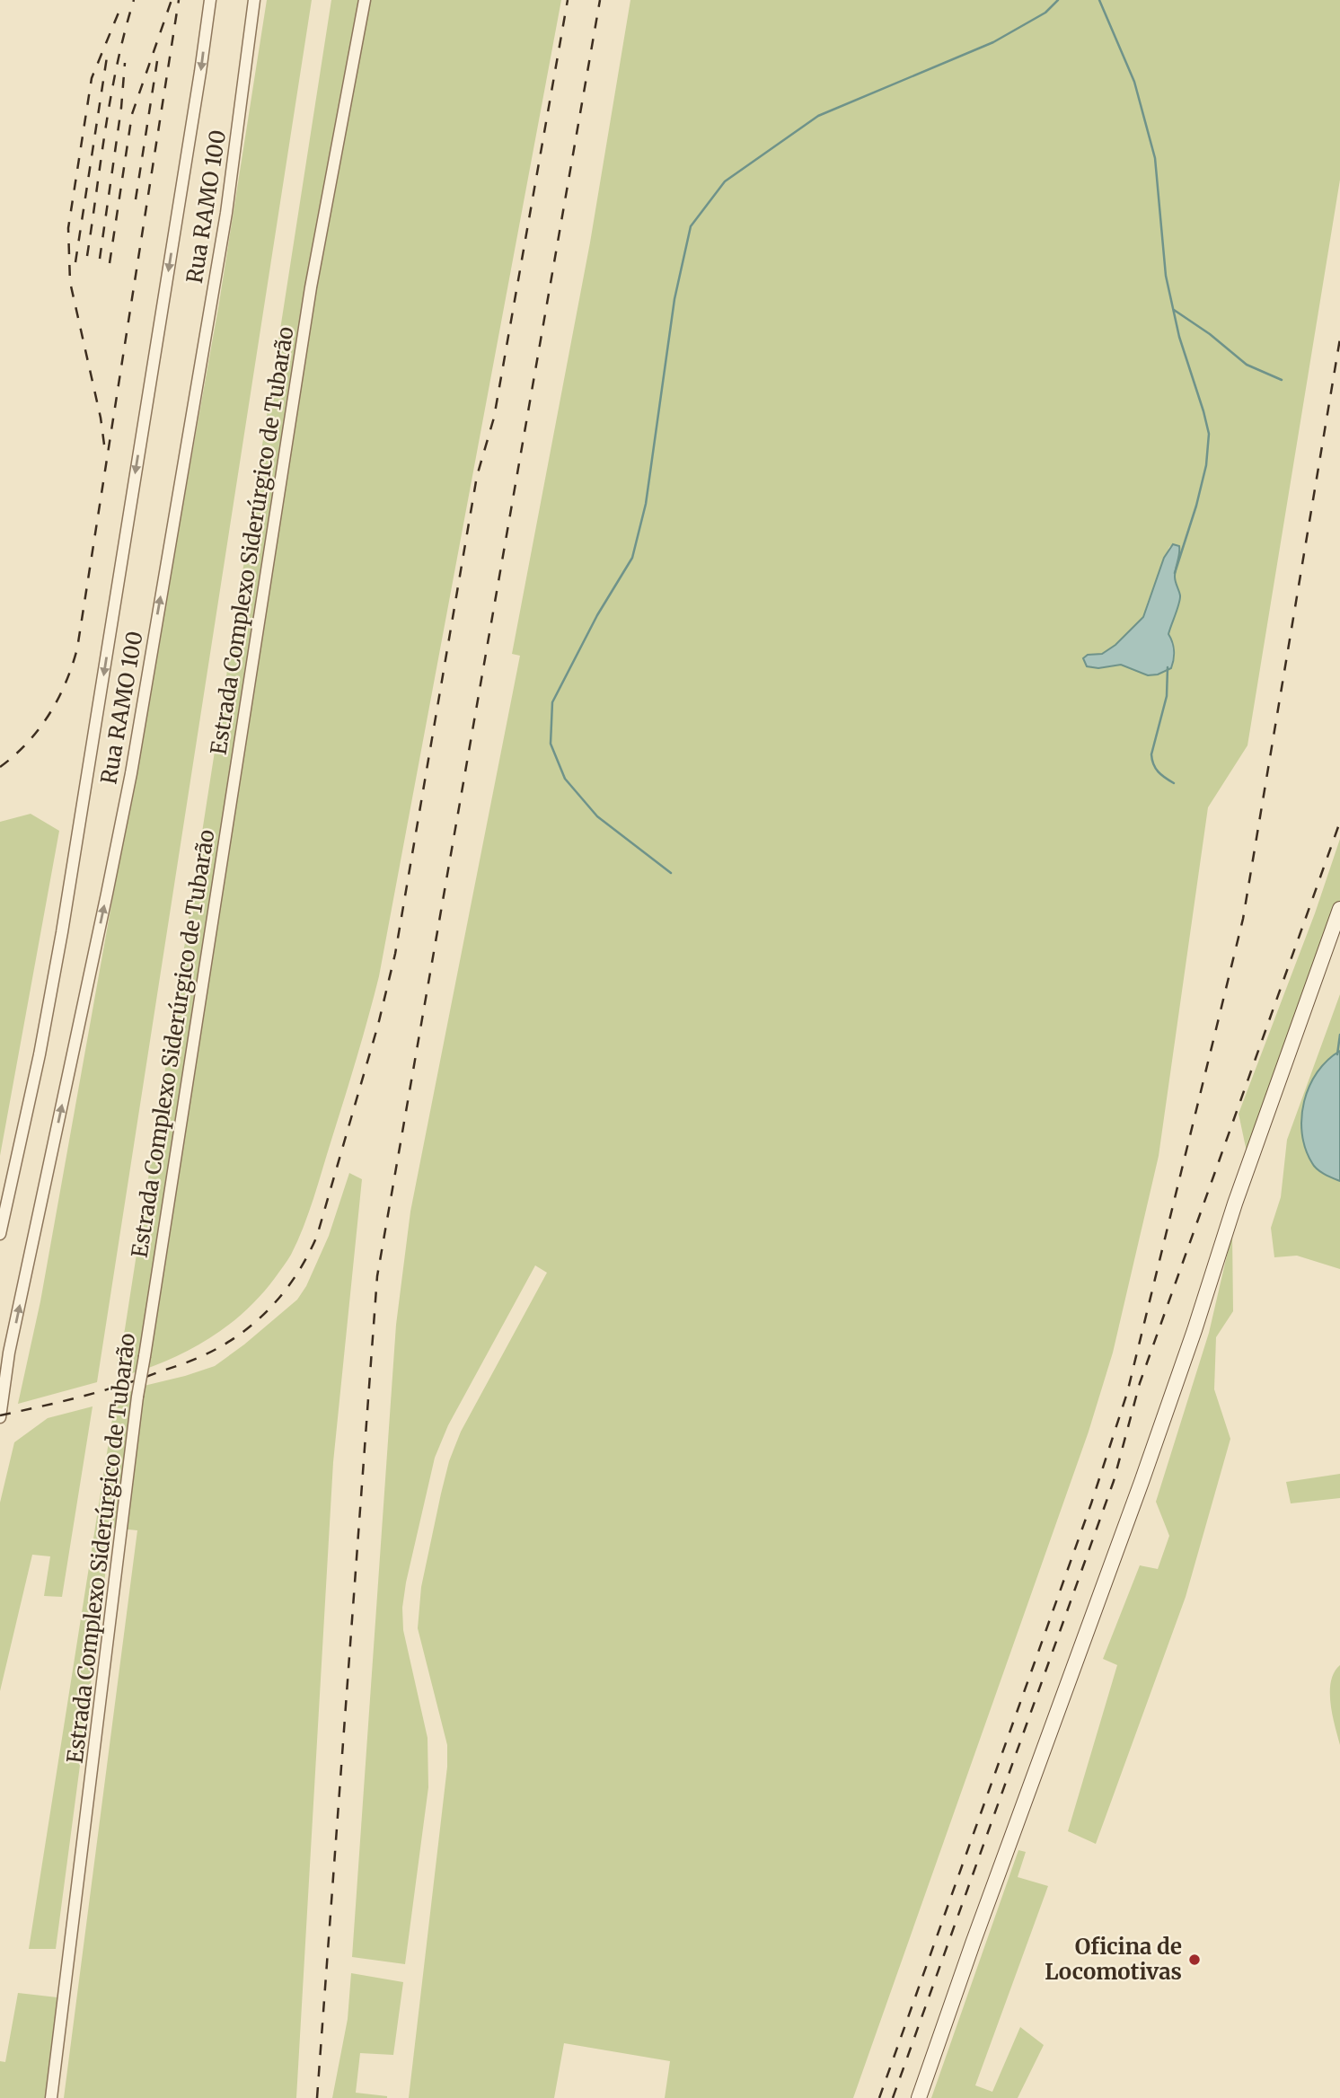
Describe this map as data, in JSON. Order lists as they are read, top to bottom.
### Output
{
  "streets": {
    "street": ["Rua RAMO 100", "Estrada Complexo Siderúrgico de Tubarão"]
  },
  "places": ["Oficina de Locomotivas"]
}
